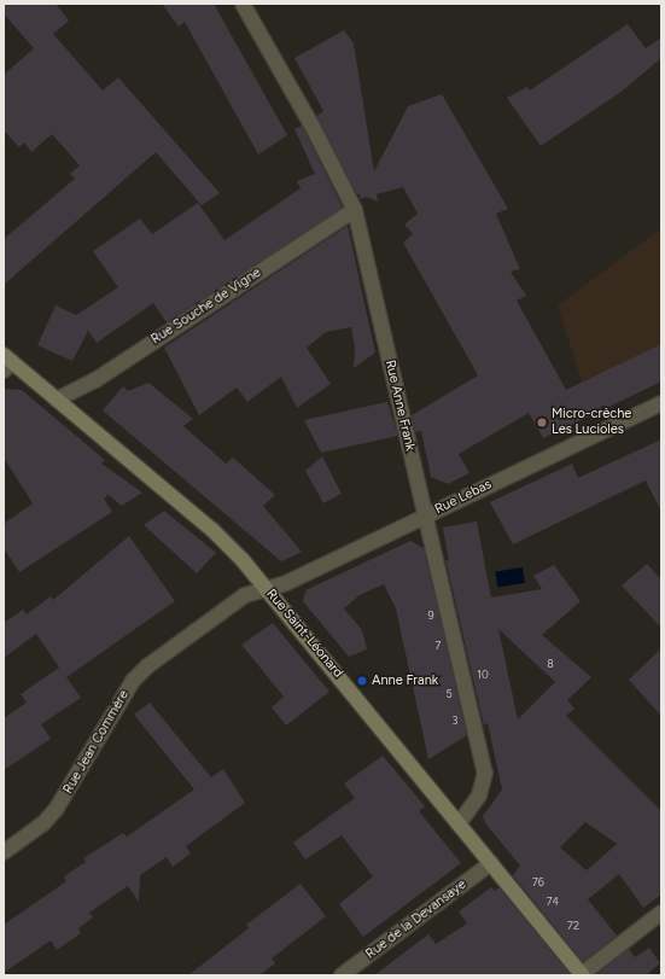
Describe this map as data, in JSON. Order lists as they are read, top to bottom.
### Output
{
  "streets": {
    "street": [
      "Rue Souche de Vigne",
      "Rue Anne Frank",
      "Rue Lebas",
      "Rue Saint-Léonard",
      "Rue Jean Commère",
      "Rue de la Devansaye"
    ]
  },
  "crossings": [
    ["Rue Souche de Vigne", "Rue Anne Frank"],
    ["Rue Souche de Vigne", "Rue Saint-Léonard"],
    ["Rue Anne Frank", "Rue Lebas"],
    ["Rue Anne Frank", "Rue Saint-Léonard"],
    ["Rue Lebas", "Rue Saint-Léonard"],
    ["Rue Lebas", "Rue Jean Commère"],
    ["Rue Saint-Léonard", "Rue Jean Commère"],
    ["Rue Saint-Léonard", "Rue de la Devansaye"]
  ],
  "places": ["Micro-crèche Les Lucioles", "Anne Frank"],
  "house_numbers": [
    "9",
    "7",
    "8",
    "10",
    "5",
    "3",
    "76",
    "74",
    "72"
  ]
}
